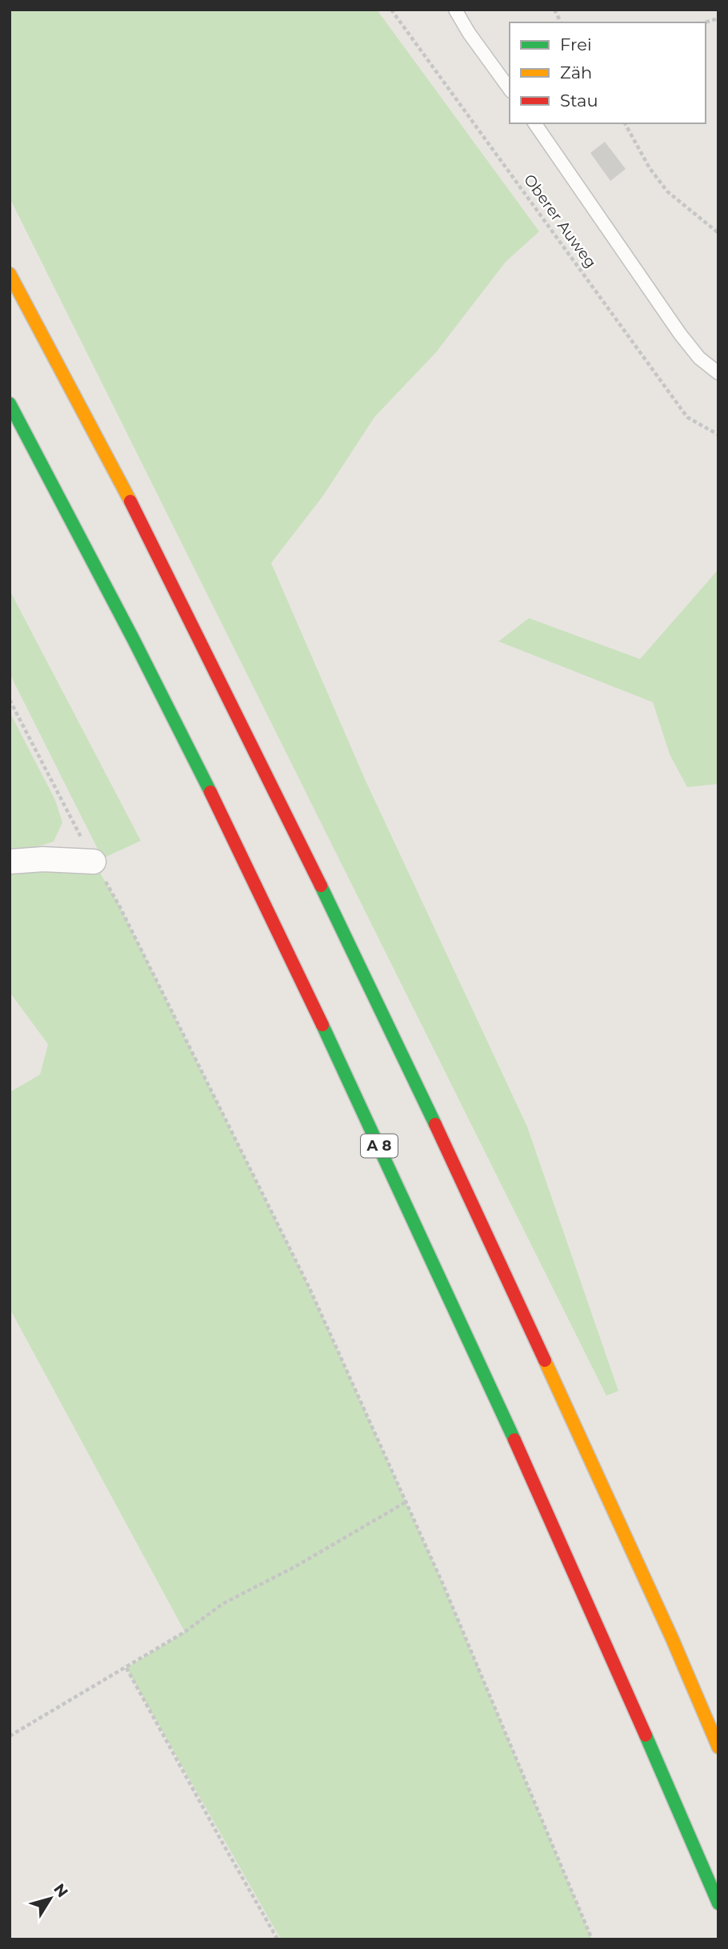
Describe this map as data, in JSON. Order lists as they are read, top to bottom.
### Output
{
  "streets": {
    "highway": ["A 8"],
    "path": ["Oberer Auweg"]
  },
  "legend": ["Frei", "Zäh", "Stau"],
  "north": "top right"
}
